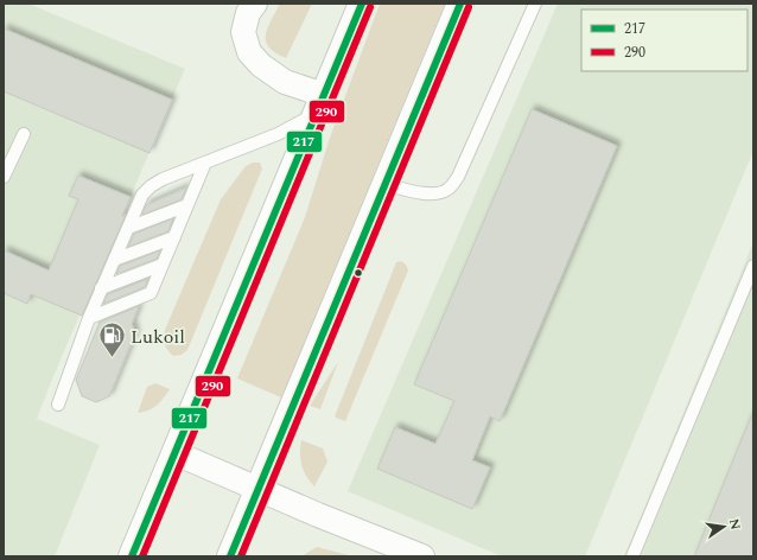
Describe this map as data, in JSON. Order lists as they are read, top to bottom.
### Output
{
  "places": {
    "fuel station": ["Lukoil"]
  },
  "lines": ["transit line 217", "transit line 290"],
  "legend": ["217", "290"],
  "north": "right"
}
